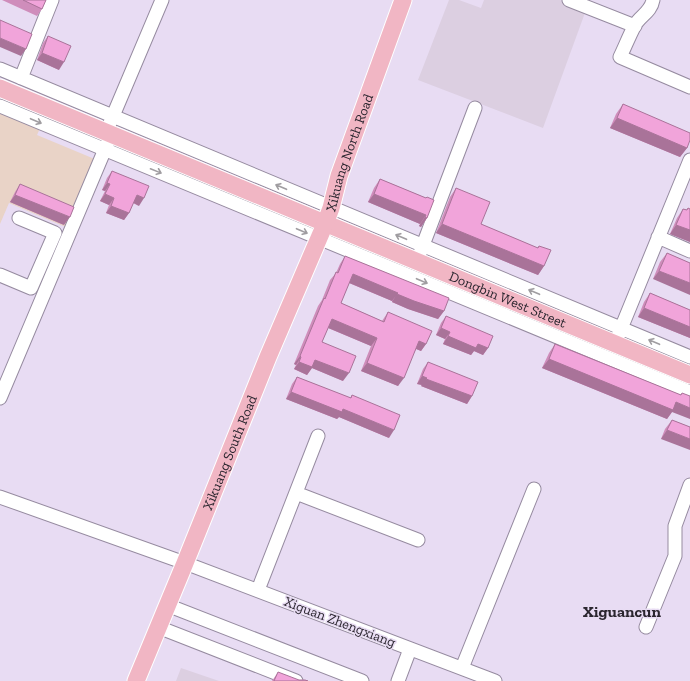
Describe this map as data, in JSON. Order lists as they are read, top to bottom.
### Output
{
  "streets": {
    "main road": ["Xikuang North Road", "Dongbin West Street", "Xikuang South Road"],
    "street": ["Xiguan Zhengxiang"]
  },
  "crossings": [
    ["Xikuang North Road", "Xikuang South Road"],
    ["Dongbin West Street", "Xikuang South Road"],
    ["Xikuang South Road", "Xiguan Zhengxiang"]
  ],
  "districts": ["Xiguancun"]
}
